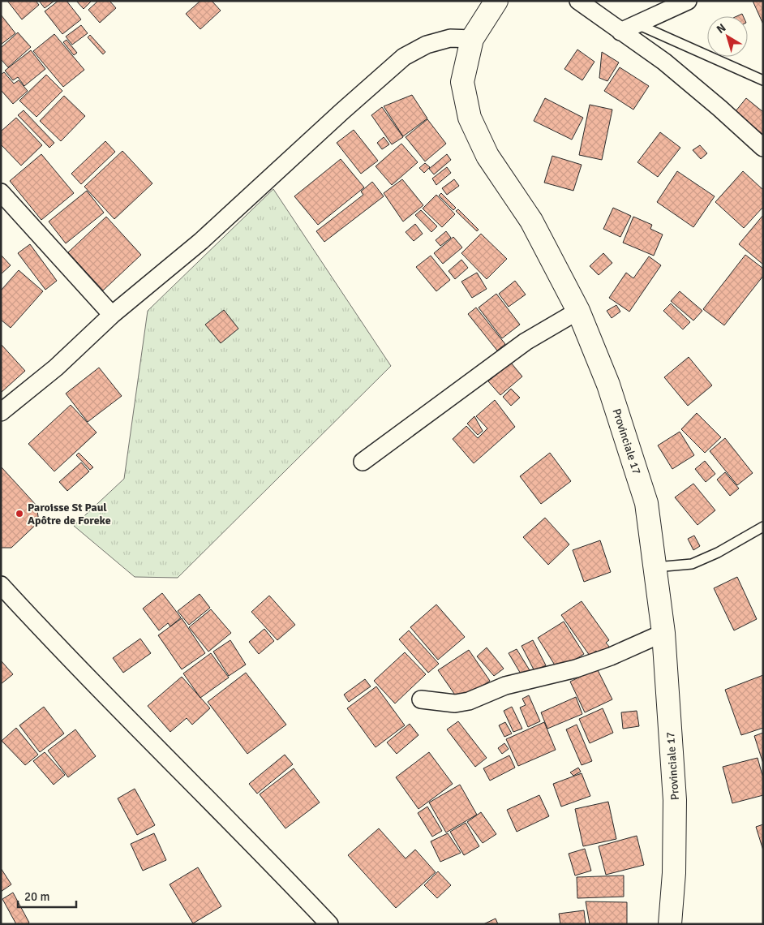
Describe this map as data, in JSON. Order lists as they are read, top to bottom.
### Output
{
  "streets": {
    "main road": ["Provinciale 17"]
  },
  "places": ["Paroisse St Paul Apôtre de Foreke"],
  "scale_bar": "20 m",
  "north": "top left"
}
